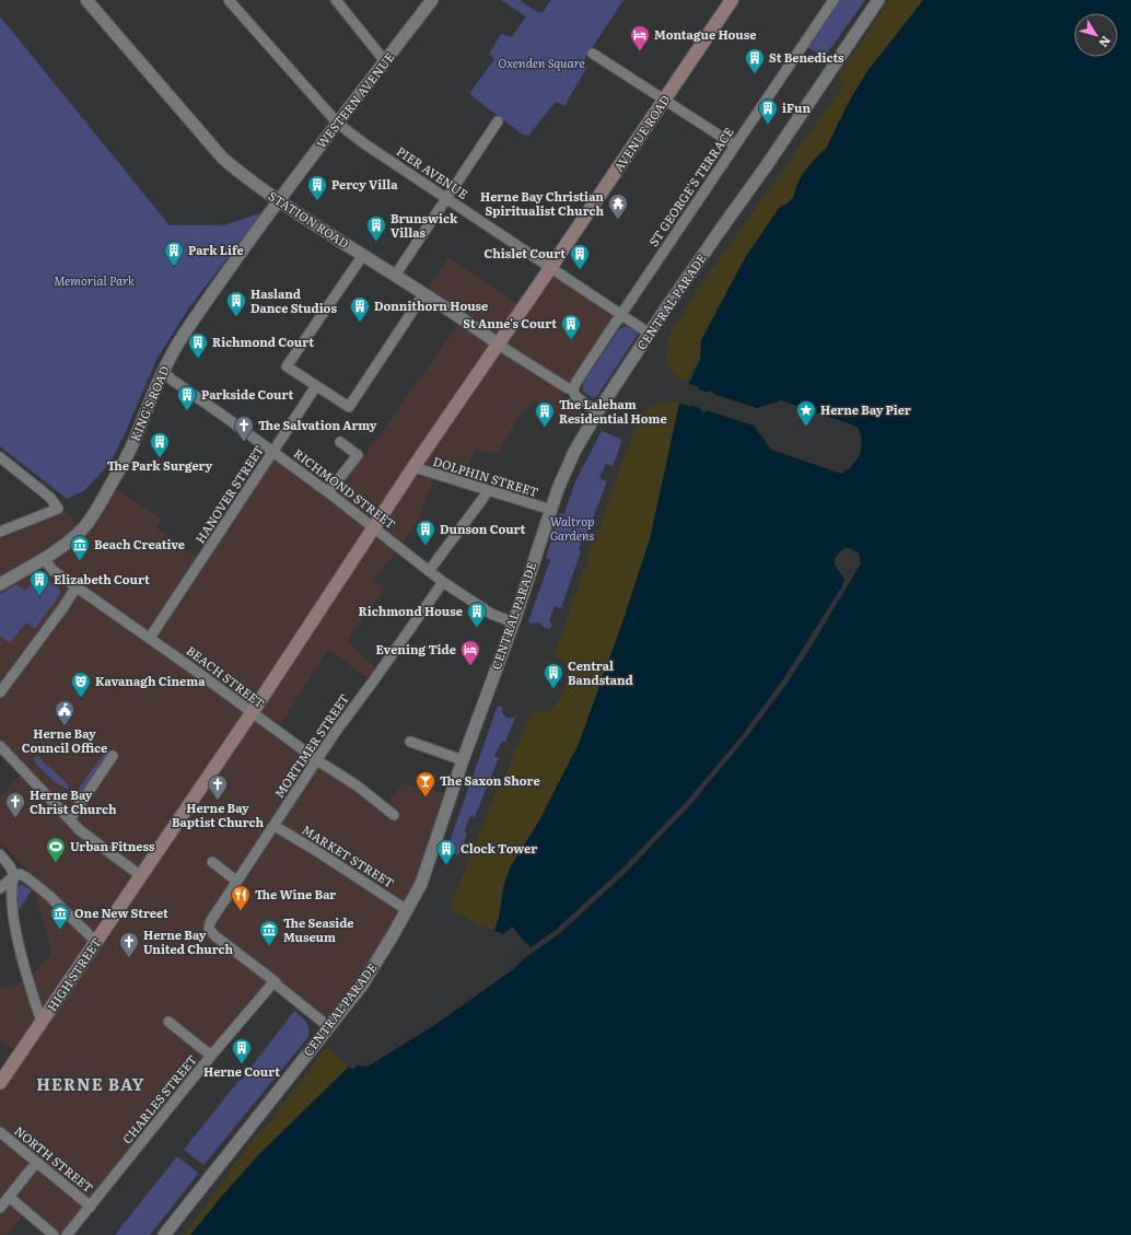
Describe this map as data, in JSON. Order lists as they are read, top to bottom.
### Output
{
  "streets": {
    "main road": ["AVENUE ROAD", "HIGH STREET"],
    "street": [
      "WESTERN AVENUE",
      "PIER AVENUE",
      "ST GEORGE'S TERRACE",
      "STATION ROAD",
      "CENTRAL PARADE",
      "KING'S ROAD",
      "DOLPHIN STREET",
      "RICHMOND STREET",
      "HANOVER STREET",
      "BEACH STREET",
      "MORTIMER STREET",
      "MARKET STREET",
      "CHARLES STREET",
      "NORTH STREET"
    ]
  },
  "crossings": [
    ["WESTERN AVENUE", "PIER AVENUE"],
    ["WESTERN AVENUE", "STATION ROAD"],
    ["WESTERN AVENUE", "KING'S ROAD"],
    ["AVENUE ROAD", "PIER AVENUE"],
    ["AVENUE ROAD", "STATION ROAD"],
    ["AVENUE ROAD", "DOLPHIN STREET"],
    ["AVENUE ROAD", "HIGH STREET"],
    ["PIER AVENUE", "ST GEORGE'S TERRACE"],
    ["PIER AVENUE", "CENTRAL PARADE"],
    ["ST GEORGE'S TERRACE", "STATION ROAD"],
    ["STATION ROAD", "KING'S ROAD"],
    ["CENTRAL PARADE", "DOLPHIN STREET"],
    ["CENTRAL PARADE", "RICHMOND STREET"],
    ["CENTRAL PARADE", "MARKET STREET"],
    ["KING'S ROAD", "RICHMOND STREET"],
    ["KING'S ROAD", "BEACH STREET"],
    ["DOLPHIN STREET", "HIGH STREET"],
    ["RICHMOND STREET", "HANOVER STREET"],
    ["RICHMOND STREET", "MORTIMER STREET"],
    ["RICHMOND STREET", "HIGH STREET"],
    ["HANOVER STREET", "BEACH STREET"],
    ["BEACH STREET", "MORTIMER STREET"],
    ["BEACH STREET", "HIGH STREET"],
    ["MORTIMER STREET", "MARKET STREET"],
    ["MORTIMER STREET", "CHARLES STREET"],
    ["CHARLES STREET", "NORTH STREET"]
  ],
  "districts": ["HERNE BAY"],
  "parks": ["Oxenden Square", "Memorial Park", "Waltrop Gardens"],
  "places": {
    "hotel": ["Montague House", "Evening Tide"],
    "building": [
      "St Benedicts",
      "iFun",
      "Percy Villa",
      "Brunswick Villas",
      "Park Life",
      "Chislet Court",
      "Hasland Dance Studios",
      "Donnithorn House",
      "St Anne's Court",
      "Richmond Court",
      "Parkside Court",
      "The Laleham Residential Home",
      "The Park Surgery",
      "Dunson Court",
      "Elizabeth Court",
      "Richmond House",
      "Central Bandstand",
      "Clock Tower",
      "Herne Court"
    ],
    "temple": ["Herne Bay Christian Spiritualist Church"],
    "place": ["Herne Bay Pier"],
    "church": [
      "The Salvation Army",
      "Herne Bay Baptist Church",
      "Herne Bay Christ Church",
      "Herne Bay United Church"
    ],
    "museum": ["Beach Creative", "One New Street", "The Seaside Museum"],
    "theatre": ["Kavanagh Cinema"],
    "public building": ["Herne Bay Council Office"],
    "bar": ["The Saxon Shore"],
    "sports": ["Urban Fitness"],
    "restaurant": ["The Wine Bar"]
  },
  "north": "bottom right"
}
